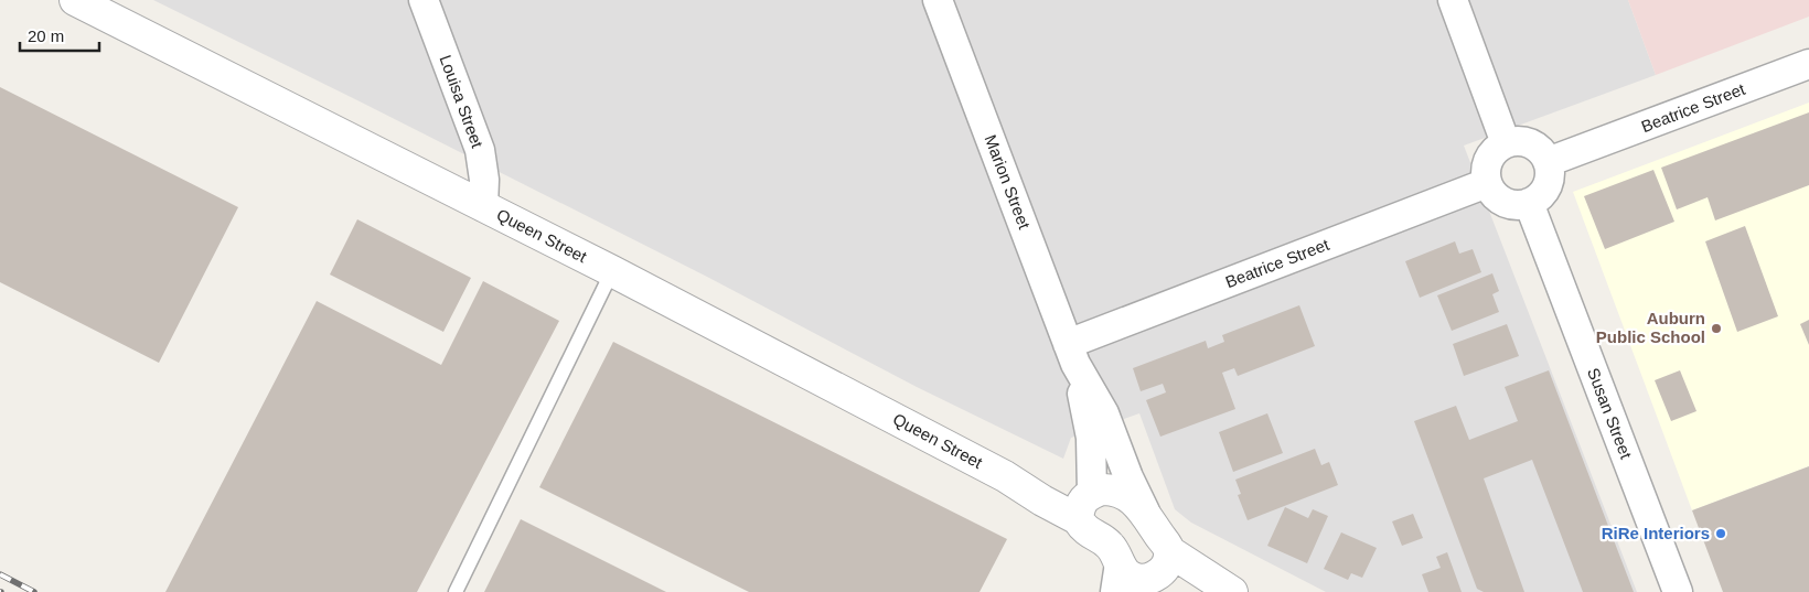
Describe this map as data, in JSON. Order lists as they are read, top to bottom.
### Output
{
  "streets": {
    "street": [
      "Louisa Street",
      "Beatrice Street",
      "Marion Street",
      "Queen Street",
      "Susan Street"
    ]
  },
  "crossings": [
    ["Louisa Street", "Queen Street"],
    ["Beatrice Street", "Marion Street"],
    ["Beatrice Street", "Susan Street"],
    ["Marion Street", "Queen Street"]
  ],
  "places": ["Auburn Public School", "RiRe Interiors"],
  "scale_bar": "20 m"
}
